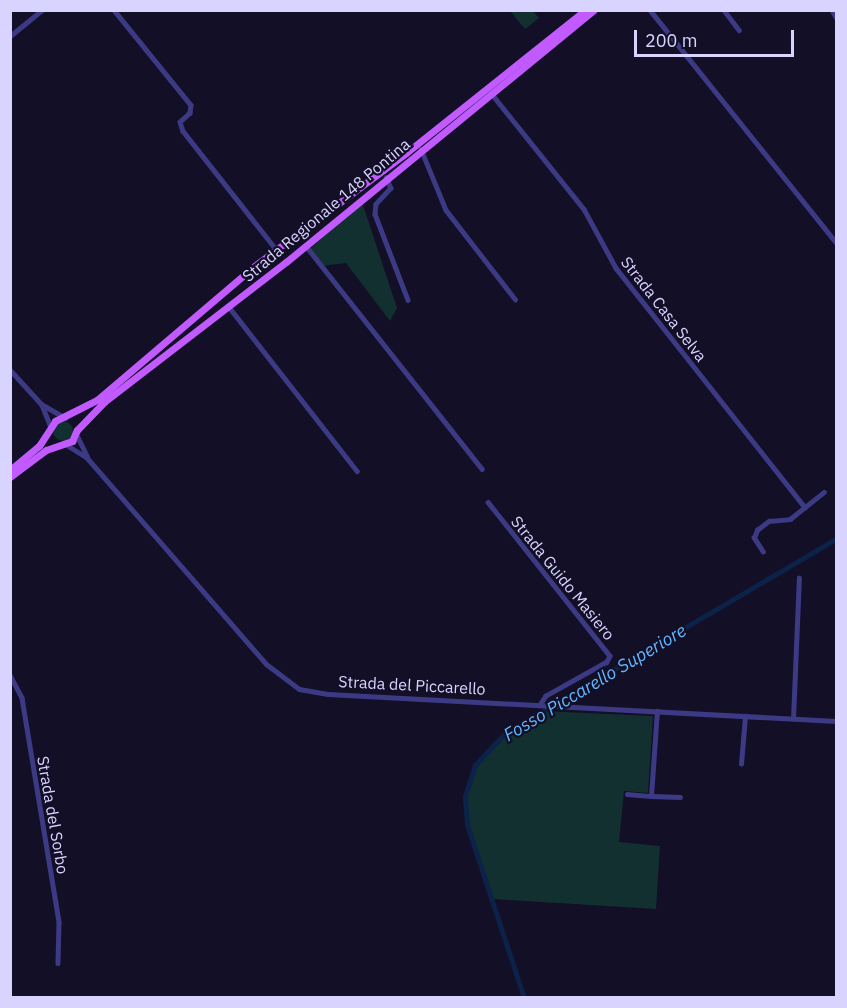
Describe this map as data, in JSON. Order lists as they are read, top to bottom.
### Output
{
  "streets": {
    "main road": ["Strada Regionale 148 Pontina"],
    "street": [
      "Strada Casa Selva",
      "Strada Guido Masiero",
      "Strada del Piccarello",
      "Strada del Sorbo"
    ]
  },
  "crossings": [
    ["Strada Regionale 148 Pontina", "Strada Casa Selva"],
    ["Strada Regionale 148 Pontina", "Strada del Piccarello"],
    ["Strada Guido Masiero", "Strada del Piccarello"]
  ],
  "water": ["Fosso Piccarello Superiore"],
  "scale_bar": "200 m"
}
